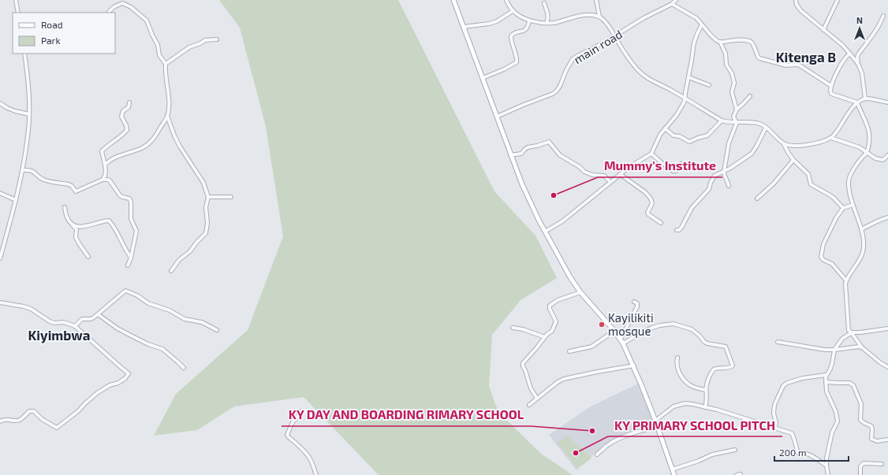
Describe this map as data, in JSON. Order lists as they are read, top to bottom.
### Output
{
  "streets": {
    "street": ["main road"]
  },
  "districts": ["Kitenga B", "Kiyimbwa"],
  "places": [
    "Mummy's Institute",
    "Kayilikiti mosque",
    "KY DAY AND BOARDING RIMARY SCHOOL",
    "KY PRIMARY SCHOOL PITCH"
  ],
  "legend": ["Road", "Park"],
  "scale_bar": "200 m",
  "north": "top"
}
